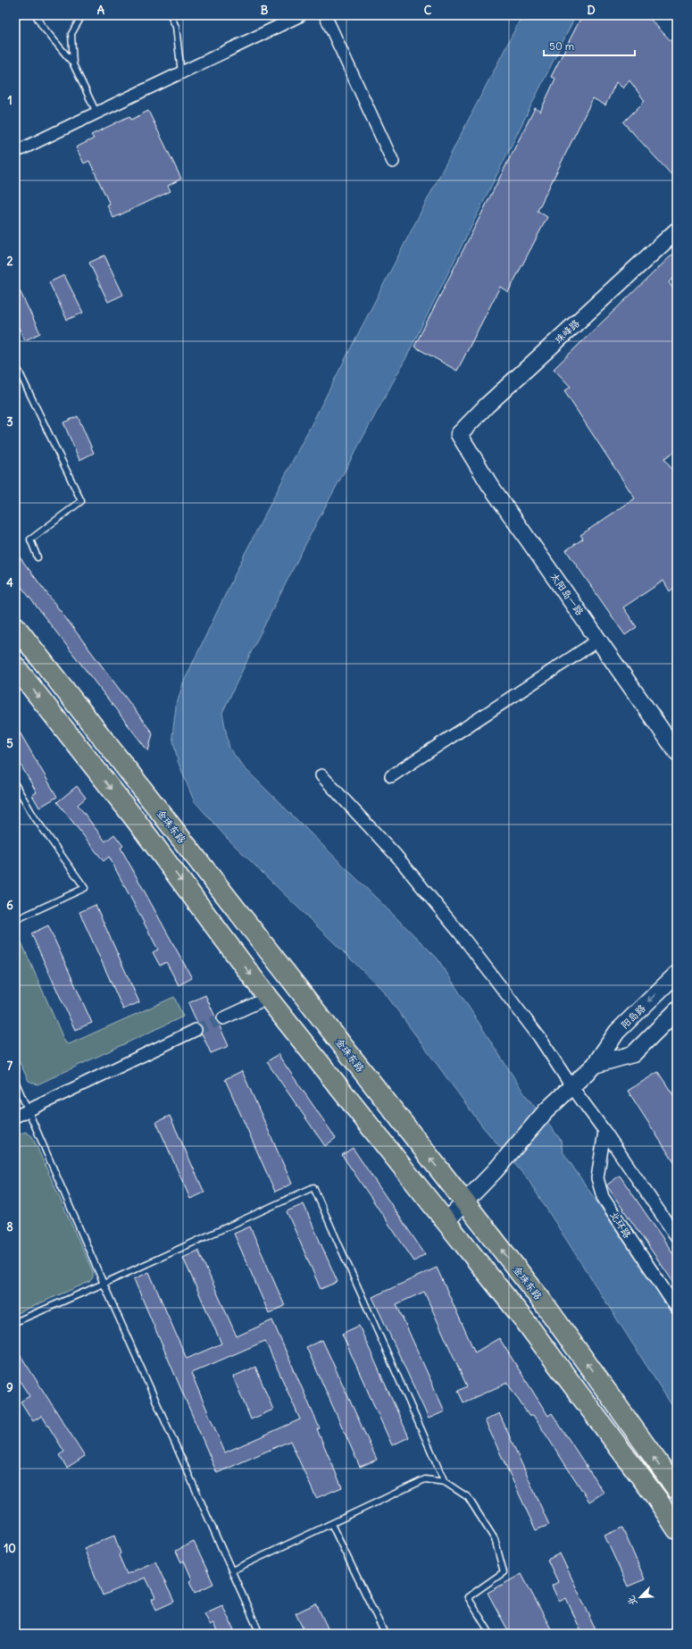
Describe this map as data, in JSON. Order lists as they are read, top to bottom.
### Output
{
  "streets": {
    "highway": ["金珠东路"],
    "street": [
      "珠峰路",
      "太阳岛一路",
      "阳岛路",
      "北环路"
    ]
  },
  "crossings": [
    ["珠峰路", "太阳岛一路"],
    ["金珠东路", "阳岛路"]
  ],
  "scale_bar": "50 m",
  "north": "bottom left",
  "grid": {
    "columns": [
      "A",
      "B",
      "C",
      "D"
    ],
    "rows": [
      "1",
      "2",
      "3",
      "4",
      "5",
      "6",
      "7",
      "8",
      "9",
      "10"
    ]
  }
}
